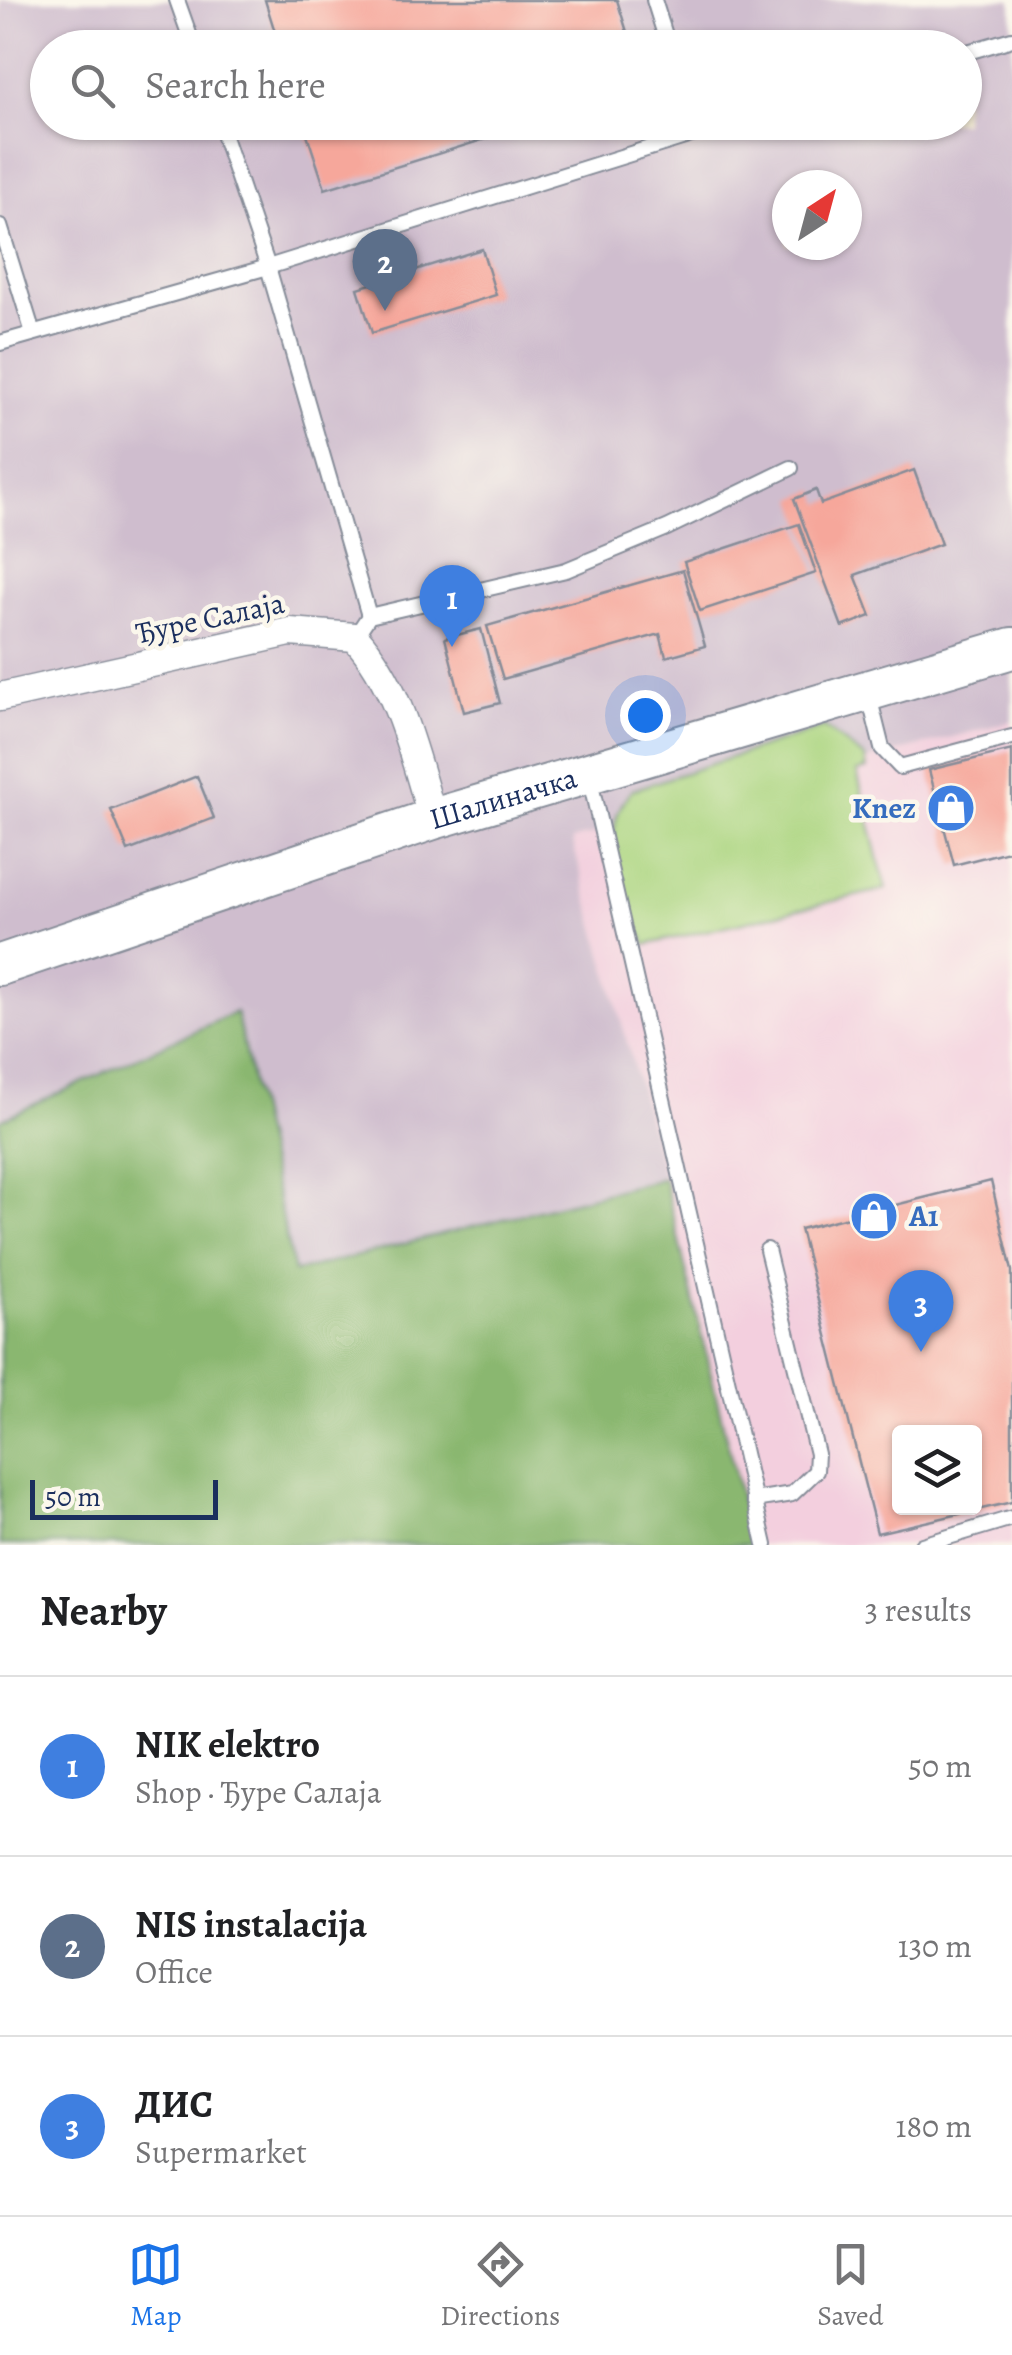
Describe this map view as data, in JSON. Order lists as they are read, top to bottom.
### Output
{
  "streets": {
    "main road": ["Шалиначка"],
    "street": ["Ђуре Салаја"]
  },
  "places": {
    "shop": ["Knez", "A1"]
  },
  "scale_bar": "50 m",
  "north": "top right",
  "page": {
    "search": "Search here",
    "pins": ["2", "1", "3"],
    "scale": "50 m",
    "heading": ["Nearby", "3 results"],
    "list": [
      {
        "mark": "1",
        "name": "NIK elektro",
        "note": "Shop · Ђуре Салаја",
        "value": "50 m"
      },
      {
        "mark": "2",
        "name": "NIS instalacija",
        "note": "Office",
        "value": "130 m"
      },
      {
        "mark": "3",
        "name": "ДИС",
        "note": "Supermarket",
        "value": "180 m"
      }
    ],
    "nav": ["Map", "Directions", "Saved"]
  }
}
